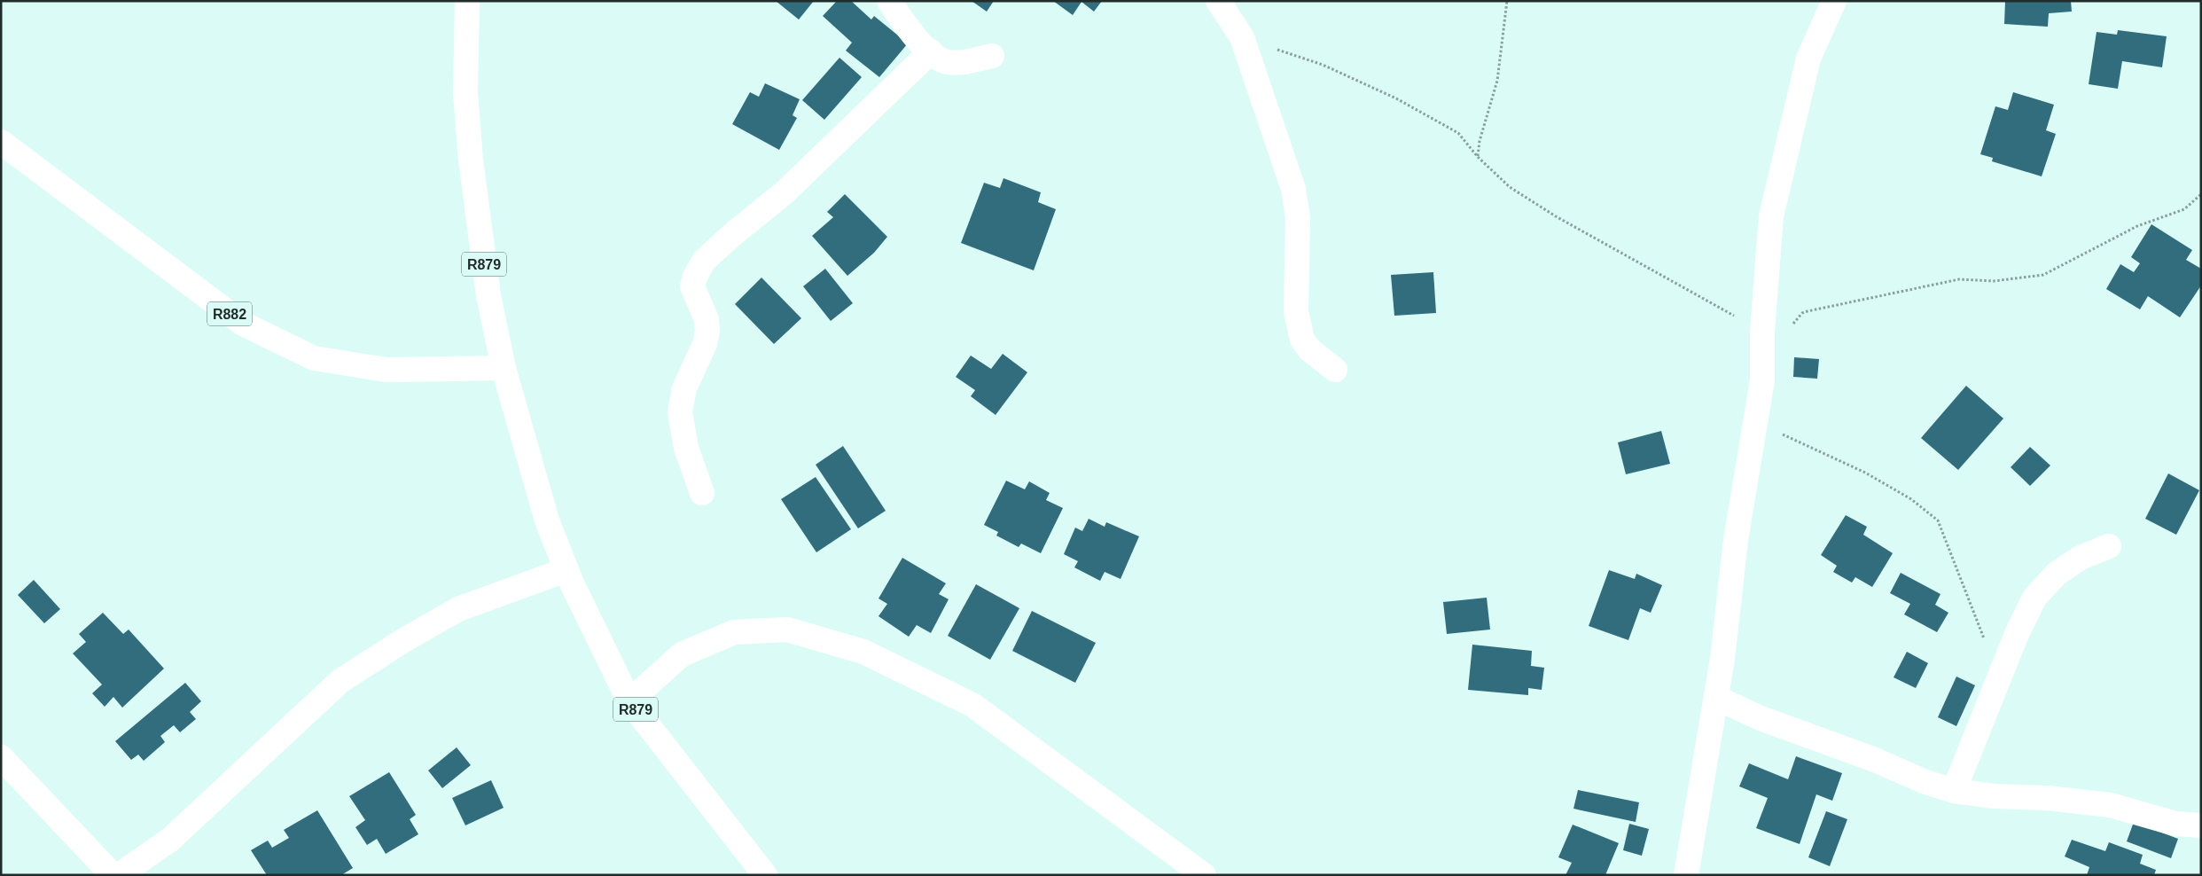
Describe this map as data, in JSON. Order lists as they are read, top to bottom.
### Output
{
  "streets": {
    "street": ["R879", "R882"]
  },
  "crossings": [
    ["R879", "R882"]
  ]
}
